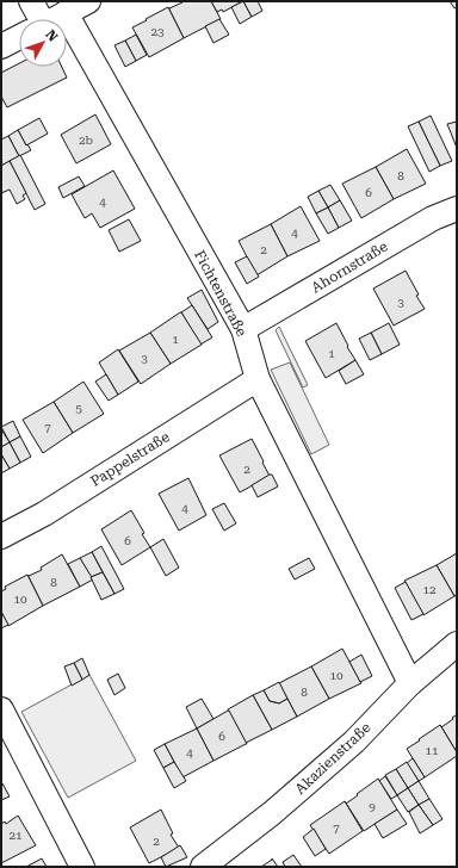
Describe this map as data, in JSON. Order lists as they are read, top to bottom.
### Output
{
  "streets": {
    "street": [
      "Ahornstraße",
      "Fichtenstraße",
      "Pappelstraße",
      "Akazienstraße"
    ]
  },
  "crossings": [
    ["Ahornstraße", "Fichtenstraße"],
    ["Fichtenstraße", "Pappelstraße"],
    ["Fichtenstraße", "Akazienstraße"]
  ],
  "house_numbers": [
    "23",
    "2b",
    "8",
    "6",
    "4",
    "4",
    "2",
    "3",
    "1",
    "1",
    "3",
    "5",
    "7",
    "2",
    "4",
    "6",
    "8",
    "12",
    "10",
    "10",
    "8",
    "6",
    "11",
    "4",
    "9",
    "7",
    "21",
    "2"
  ],
  "north": "top right"
}
